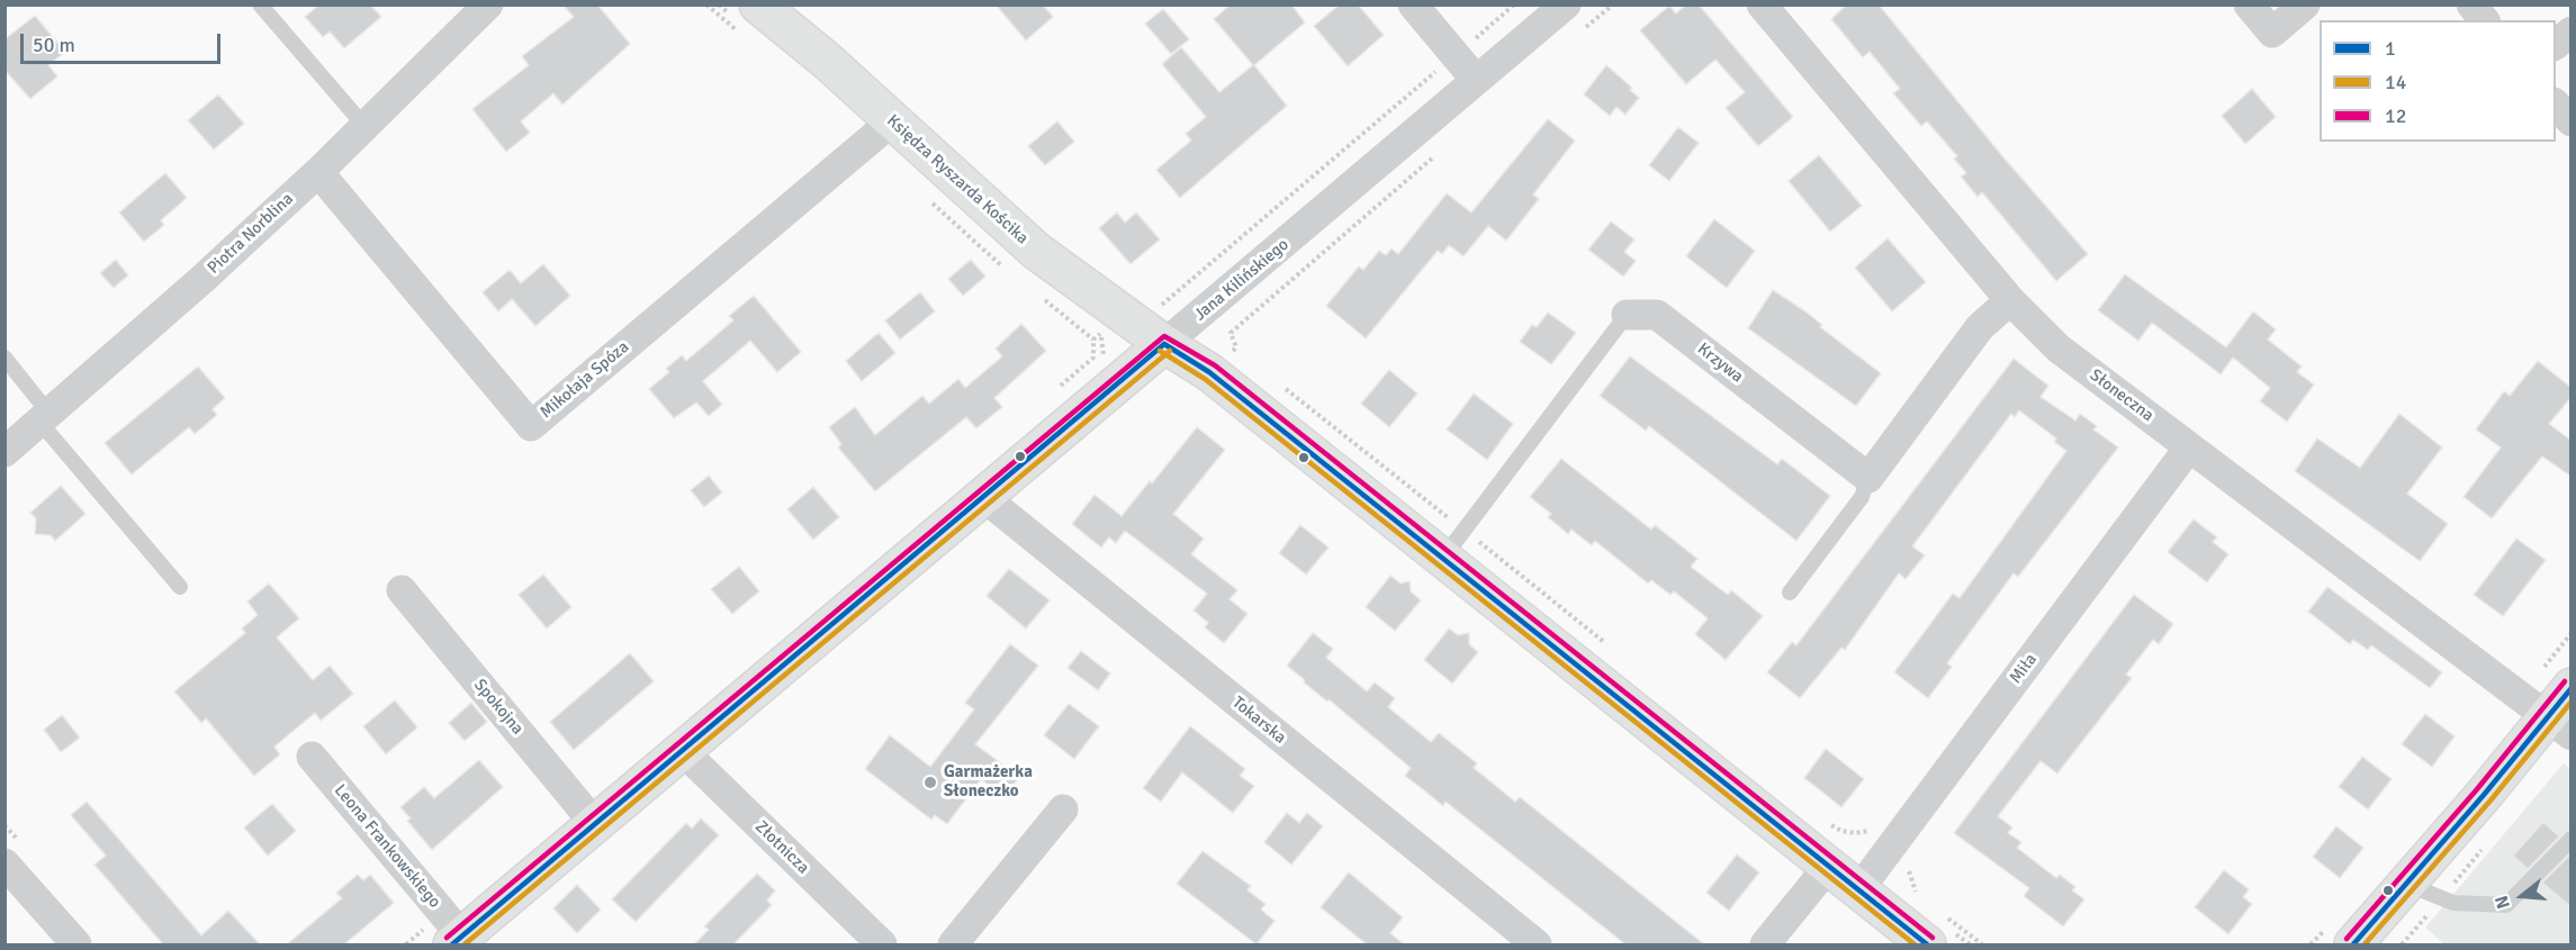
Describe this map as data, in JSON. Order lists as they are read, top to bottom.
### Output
{
  "streets": {
    "street": [
      "Księdza Ryszarda Kościka",
      "Piotra Norblina",
      "Jana Kilińskiego",
      "Krzywa",
      "Mikołaja Spóza",
      "Słoneczna",
      "Miła",
      "Spokojna",
      "Tokarska",
      "Leona Frankowskiego",
      "Złotnicza"
    ]
  },
  "crossings": [
    ["Księdza Ryszarda Kościka", "Jana Kilińskiego"],
    ["Księdza Ryszarda Kościka", "Krzywa"],
    ["Księdza Ryszarda Kościka", "Mikołaja Spóza"],
    ["Księdza Ryszarda Kościka", "Miła"],
    ["Piotra Norblina", "Mikołaja Spóza"],
    ["Jana Kilińskiego", "Spokojna"],
    ["Jana Kilińskiego", "Tokarska"],
    ["Jana Kilińskiego", "Leona Frankowskiego"],
    ["Jana Kilińskiego", "Złotnicza"],
    ["Słoneczna", "Miła"]
  ],
  "places": ["Garmażerka Słoneczko"],
  "lines": ["transit line 12", "transit line 1", "transit line 14"],
  "legend": ["1", "14", "12"],
  "scale_bar": "50 m",
  "north": "left"
}
